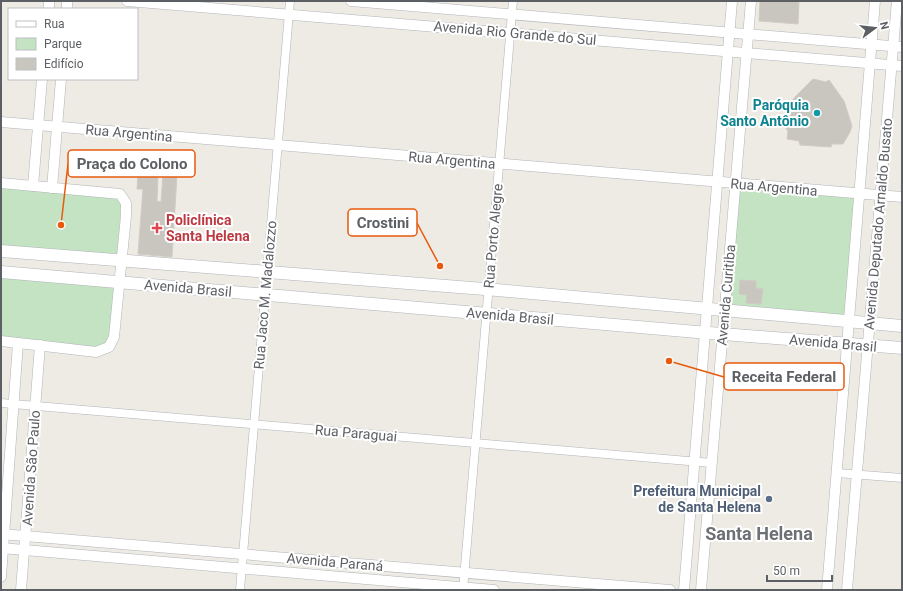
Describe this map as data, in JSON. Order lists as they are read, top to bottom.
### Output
{
  "streets": {
    "main road": ["Avenida Brasil"],
    "street": [
      "Avenida Rio Grande do Sul",
      "Rua Argentina",
      "Avenida Deputado Arnaldo Busato",
      "Rua Porto Alegre",
      "Rua Jaco M. Madalozzo",
      "Avenida Curitiba",
      "Rua Paraguai",
      "Avenida São Paulo",
      "Avenida Paraná"
    ]
  },
  "crossings": [
    ["Avenida Rio Grande do Sul", "Avenida Deputado Arnaldo Busato"],
    ["Avenida Rio Grande do Sul", "Rua Porto Alegre"],
    ["Avenida Rio Grande do Sul", "Rua Jaco M. Madalozzo"],
    ["Avenida Rio Grande do Sul", "Avenida Curitiba"],
    ["Rua Argentina", "Avenida Deputado Arnaldo Busato"],
    ["Rua Argentina", "Rua Porto Alegre"],
    ["Rua Argentina", "Rua Jaco M. Madalozzo"],
    ["Rua Argentina", "Avenida Curitiba"],
    ["Avenida Deputado Arnaldo Busato", "Avenida Brasil"],
    ["Rua Porto Alegre", "Avenida Brasil"],
    ["Rua Porto Alegre", "Rua Paraguai"],
    ["Rua Porto Alegre", "Avenida Paraná"],
    ["Avenida Brasil", "Rua Jaco M. Madalozzo"],
    ["Avenida Brasil", "Avenida Curitiba"],
    ["Rua Jaco M. Madalozzo", "Rua Paraguai"],
    ["Rua Jaco M. Madalozzo", "Avenida Paraná"],
    ["Avenida Curitiba", "Rua Paraguai"],
    ["Rua Paraguai", "Avenida São Paulo"],
    ["Avenida São Paulo", "Avenida Paraná"]
  ],
  "districts": ["Santa Helena"],
  "places": {
    "other": [
      "Paróquia Santo Antônio",
      "Praça do Colono",
      "Crostini",
      "Receita Federal",
      "Prefeitura Municipal de Santa Helena"
    ],
    "health": ["Policlínica Santa Helena"]
  },
  "legend": ["Rua", "Parque", "Edifício"],
  "scale_bar": "50 m",
  "north": "right"
}
